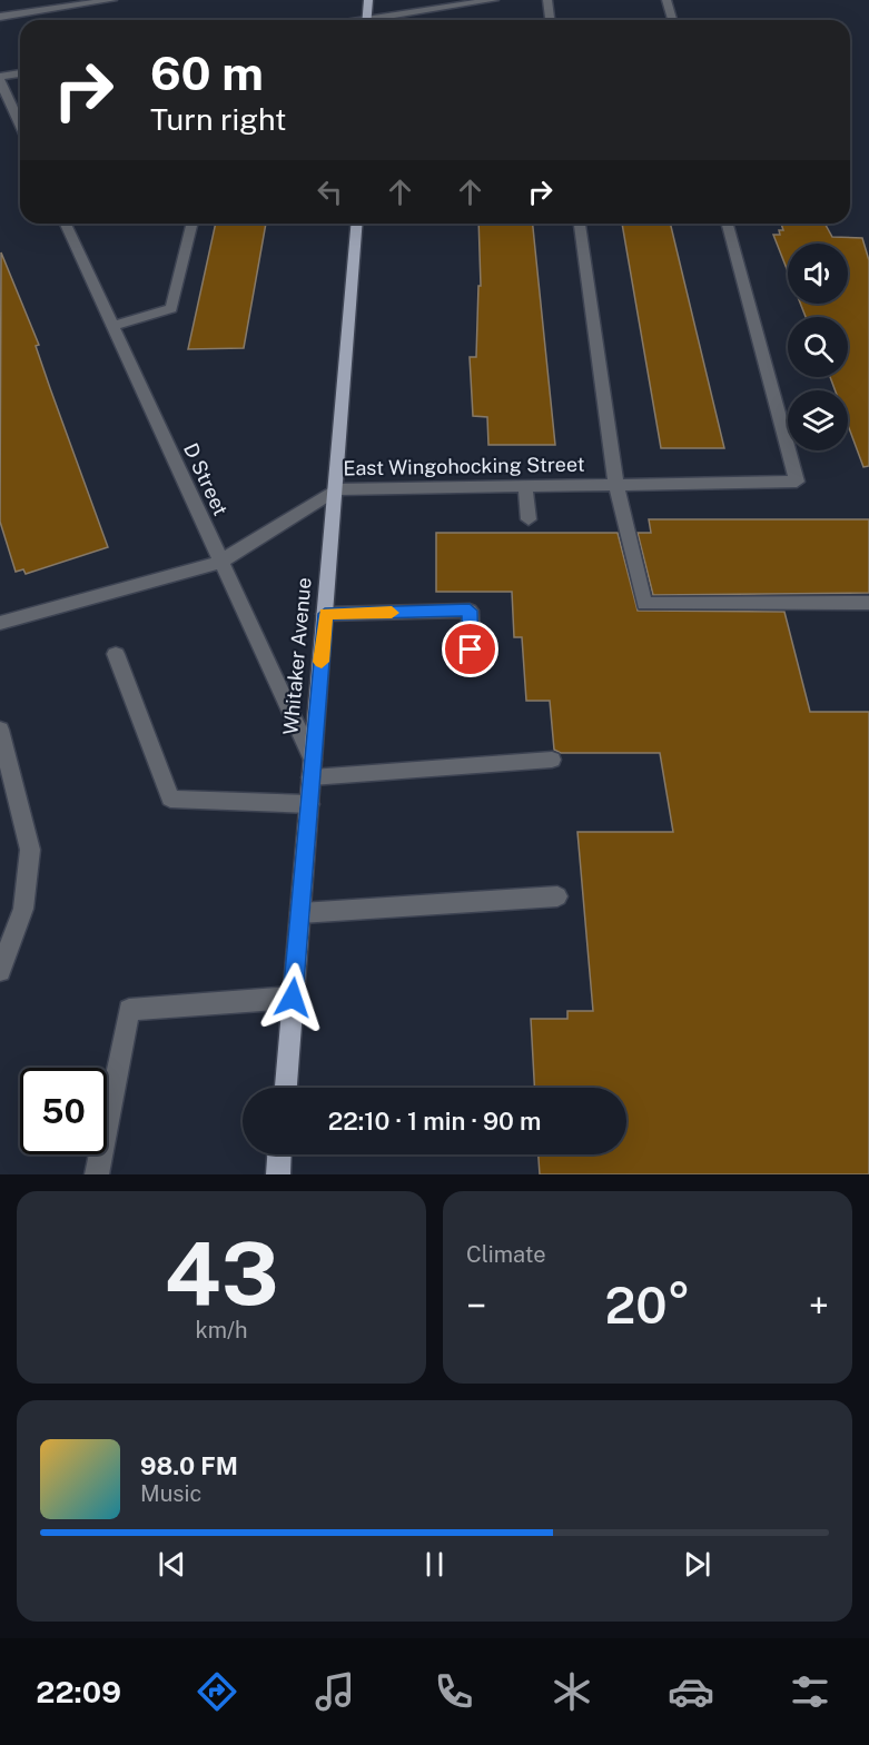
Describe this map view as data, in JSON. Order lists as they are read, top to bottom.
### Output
{
  "streets": {
    "main road": ["Whitaker Avenue"],
    "street": ["East Wingohocking Street", "D Street"]
  },
  "crossings": [
    ["East Wingohocking Street", "D Street"],
    ["East Wingohocking Street", "Whitaker Avenue"],
    ["D Street", "Whitaker Avenue"]
  ],
  "page": {
    "turn": ["60 m", "Turn right"],
    "limit": "50",
    "trip": "22:10 · 1 min · 90 m",
    "tile": [
      ["43", "km/h"],
      "Climate"
    ],
    "heat": ["−", "20°", "+"],
    "song": ["98.0 FM", "Music"],
    "tabs": "22:09"
  }
}
